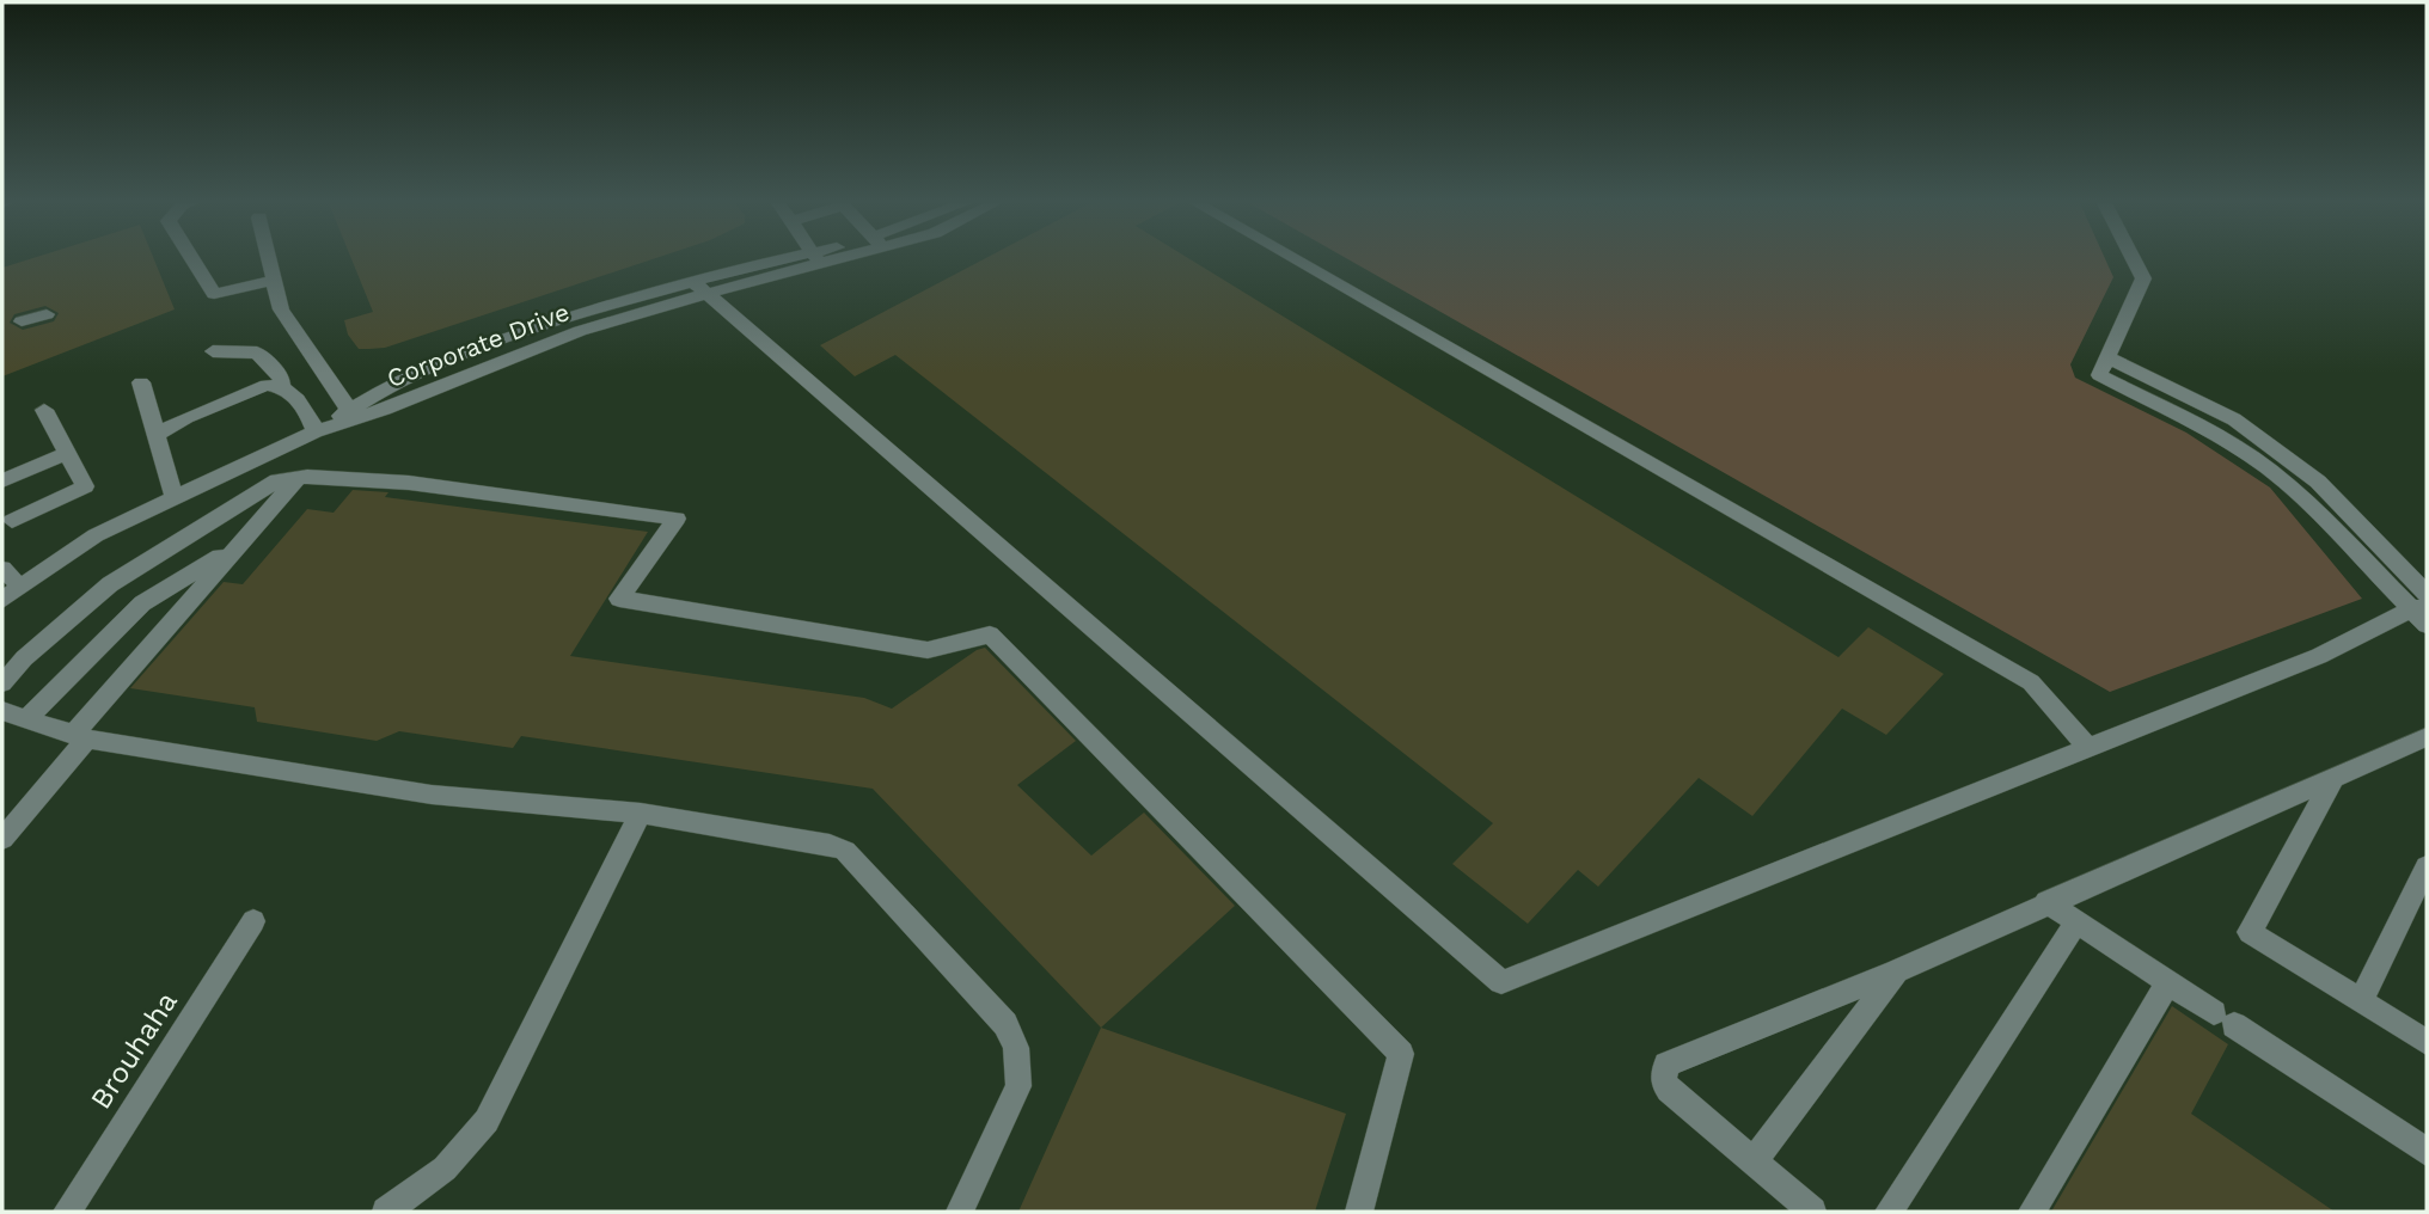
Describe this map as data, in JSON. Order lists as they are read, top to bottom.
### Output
{
  "streets": {
    "street": ["Corporate Drive", "Brouhaha"]
  }
}
